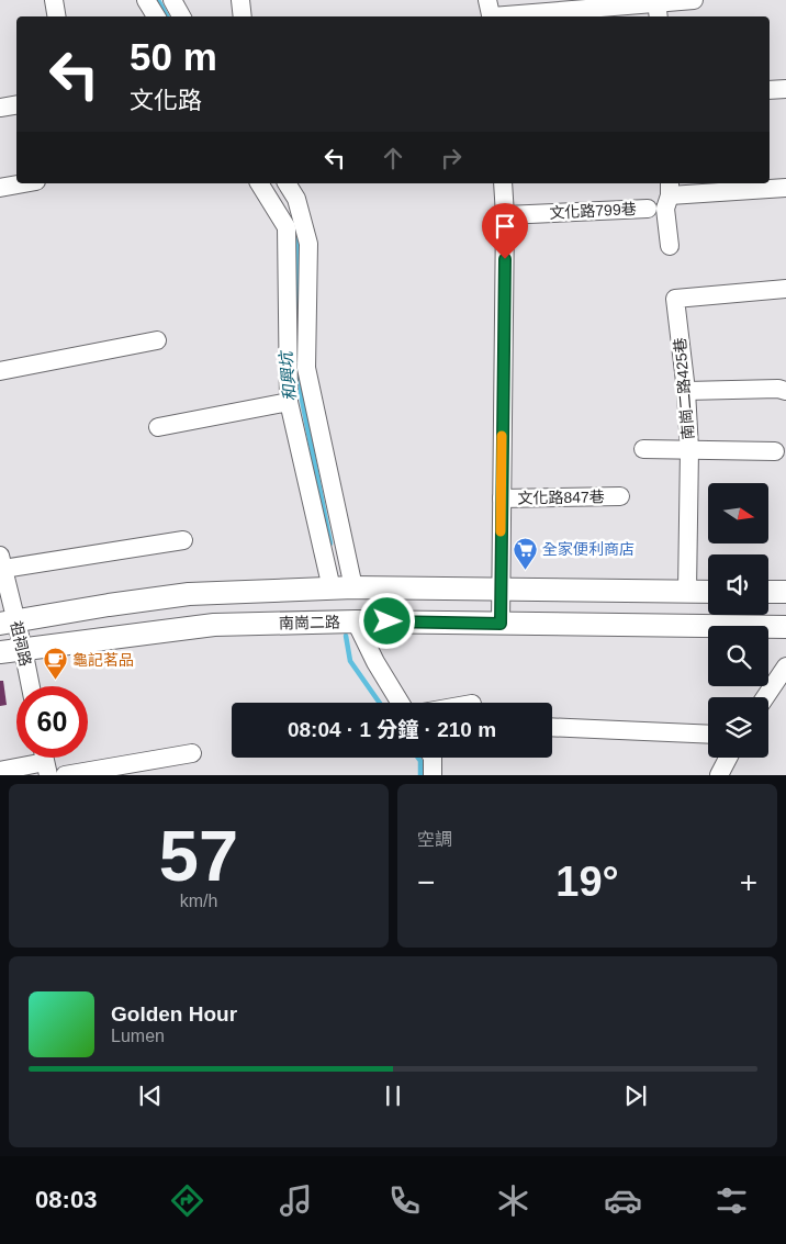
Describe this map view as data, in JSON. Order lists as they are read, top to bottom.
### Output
{
  "streets": {
    "main road": ["南崗二路"],
    "street": [
      "文化路799巷",
      "南崗二路425巷",
      "文化路847巷",
      "祖祠路"
    ]
  },
  "crossings": [
    ["南崗二路", "祖祠路"]
  ],
  "water": ["和興坑"],
  "places": {
    "supermarket": ["全家便利商店"],
    "cafe": ["龜記茗品"]
  },
  "north": "right",
  "page": {
    "turn": ["50 m", "文化路"],
    "limit": "60",
    "trip": "08:04 · 1 分鐘 · 210 m",
    "tile": [
      ["57", "km/h"],
      "空調"
    ],
    "heat": ["−", "19°", "+"],
    "song": ["Golden Hour", "Lumen"],
    "tabs": "08:03"
  }
}
